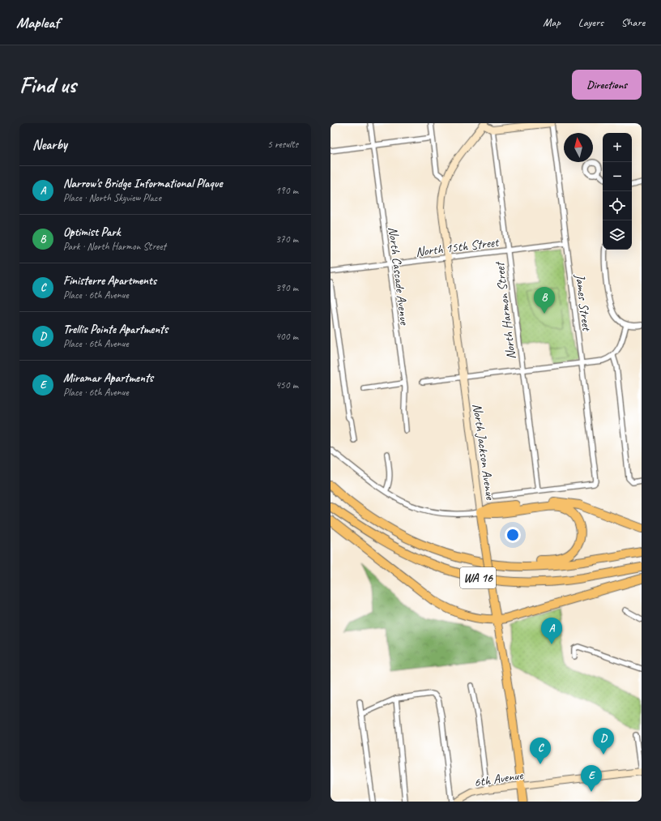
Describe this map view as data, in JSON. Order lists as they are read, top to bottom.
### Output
{
  "streets": {
    "highway": ["WA 16"],
    "main road": ["North Jackson Avenue", "6th Avenue"],
    "street": [
      "North 15th Street",
      "North Cascade Avenue",
      "James Street",
      "North Harmon Street"
    ]
  },
  "crossings": [
    ["North 15th Street", "North Cascade Avenue"],
    ["North 15th Street", "James Street"],
    ["North 15th Street", "North Harmon Street"],
    ["North 15th Street", "North Jackson Avenue"],
    ["James Street", "North Harmon Street"],
    ["North Jackson Avenue", "6th Avenue"]
  ],
  "north": "top",
  "page": {
    "header": "Mapleaf",
    "nav": ["Map", "Layers", "Share"],
    "buttons": "Directions",
    "title": "Find us",
    "heading": ["Nearby", "5 results"],
    "map_buttons": ["+", "−"],
    "list": [
      {
        "mark": "A",
        "name": "Narrow's Bridge Informational Plaque",
        "note": "Place · North Skyview Place",
        "value": "190 m"
      },
      {
        "mark": "B",
        "name": "Optimist Park",
        "note": "Park · North Harmon Street",
        "value": "370 m"
      },
      {
        "mark": "C",
        "name": "Finisterre Apartments",
        "note": "Place · 6th Avenue",
        "value": "390 m"
      },
      {
        "mark": "D",
        "name": "Trellis Pointe Apartments",
        "note": "Place · 6th Avenue",
        "value": "400 m"
      },
      {
        "mark": "E",
        "name": "Miramar Apartments",
        "note": "Place · 6th Avenue",
        "value": "450 m"
      }
    ],
    "pins": [
      "B",
      "A",
      "D",
      "C",
      "E"
    ]
  }
}
